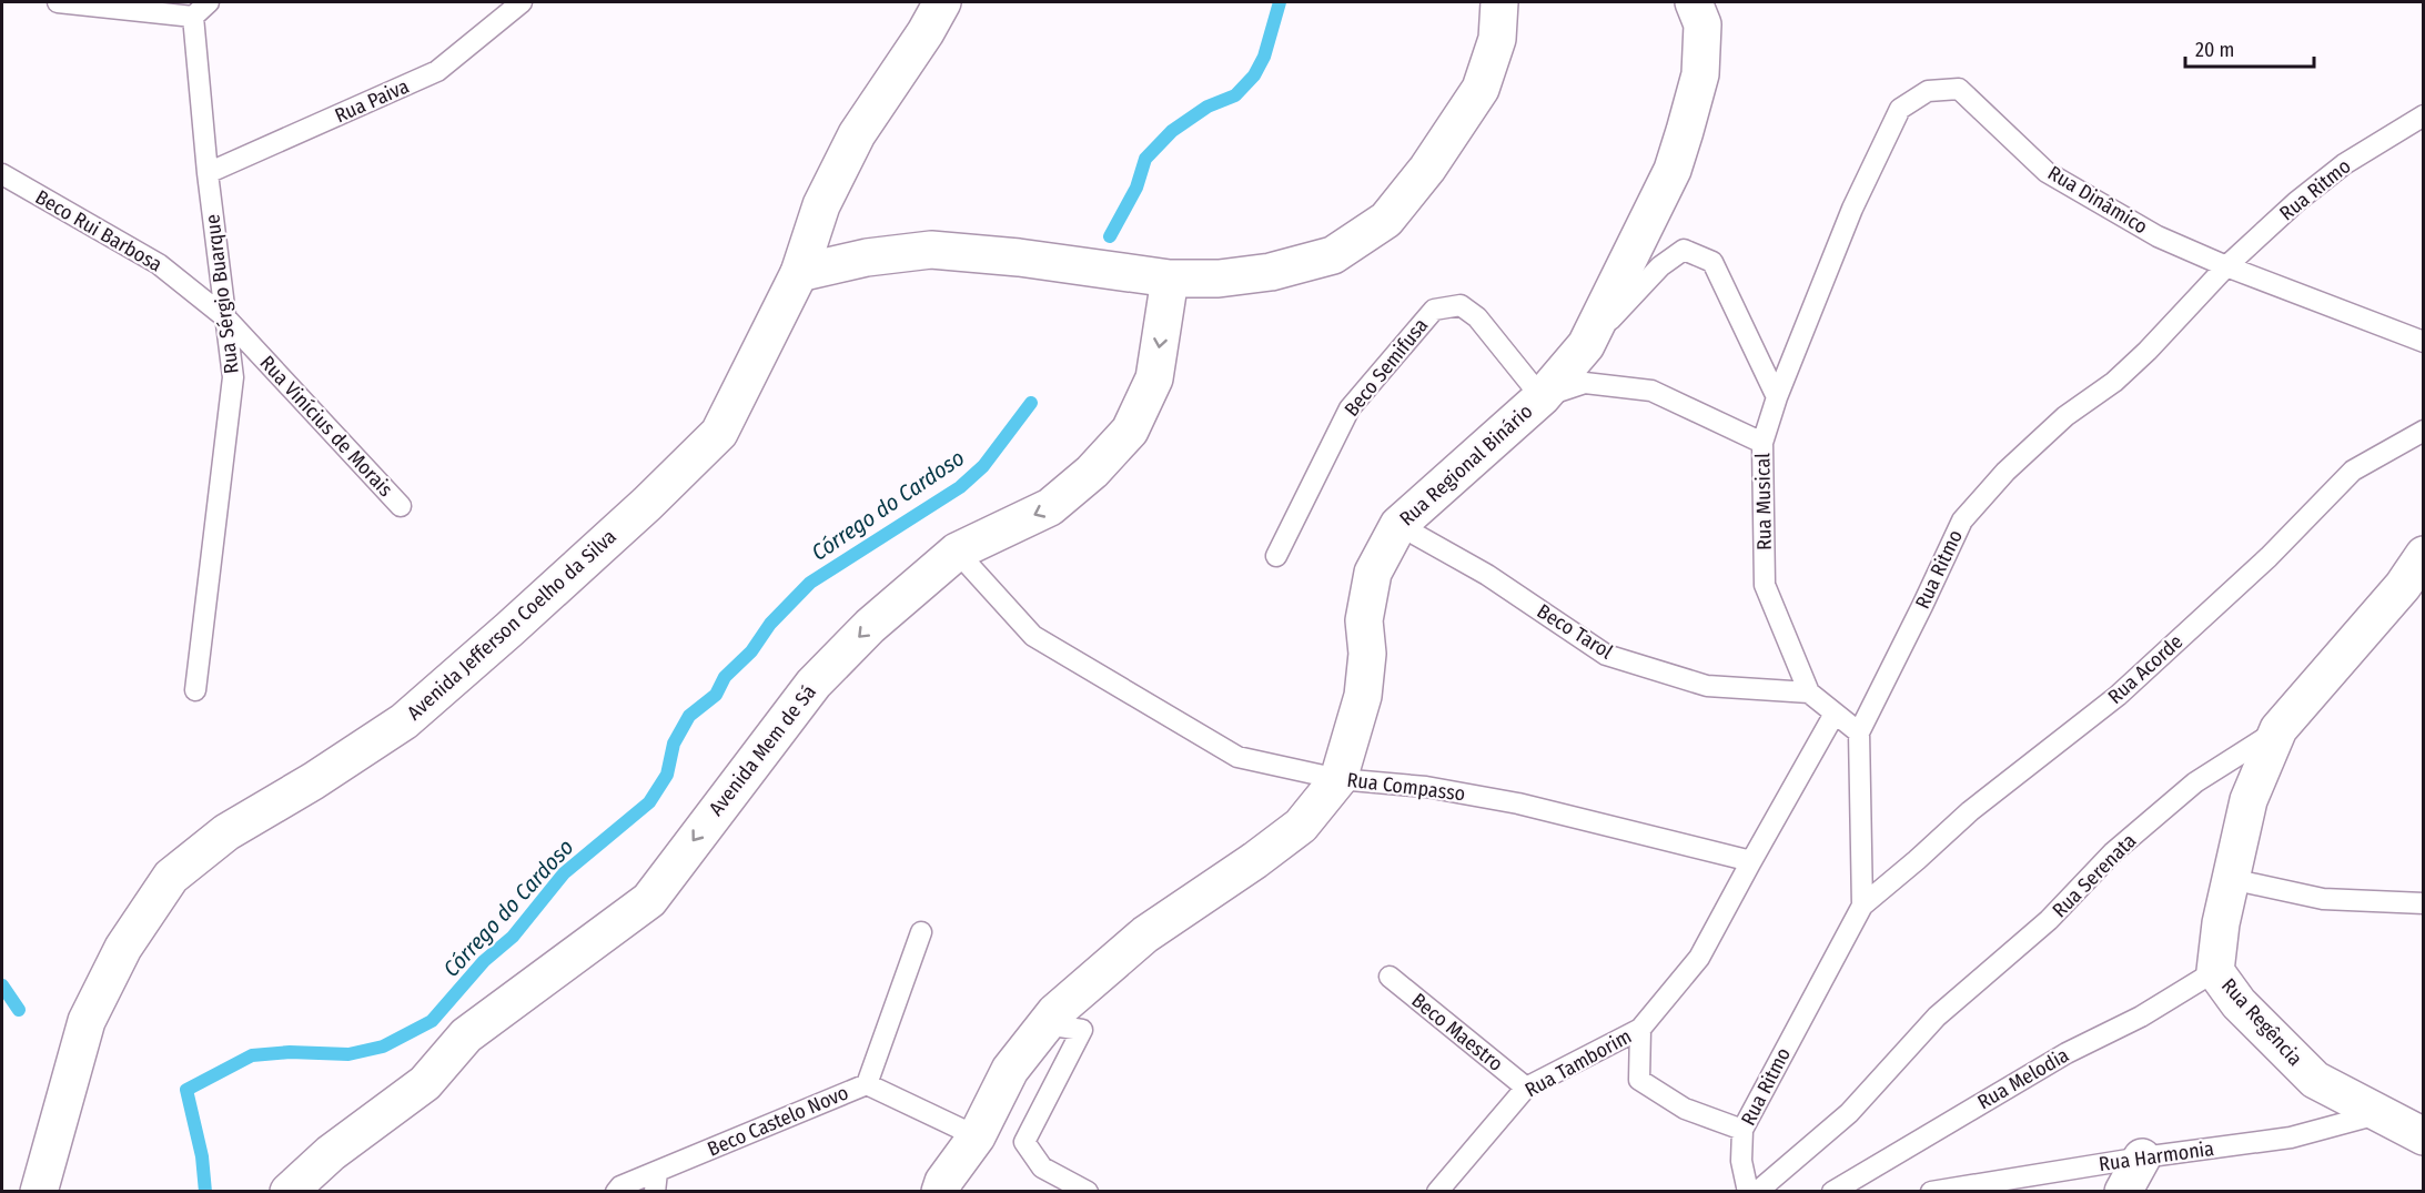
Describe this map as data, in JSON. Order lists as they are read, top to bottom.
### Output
{
  "streets": {
    "street": [
      "Rua Regional Binário",
      "Avenida Jefferson Coelho da Silva",
      "Avenida Mem de Sá",
      "Rua Serenata",
      "Rua Regência"
    ],
    "lane": [
      "Rua Paiva",
      "Rua Ritmo",
      "Rua Dinâmico",
      "Beco Rui Barbosa",
      "Rua Sérgio Buarque",
      "Beco Semifusa",
      "Rua Vinícius de Morais",
      "Rua Musical",
      "Beco Tarol",
      "Rua Acorde",
      "Rua Compasso",
      "Beco Maestro",
      "Rua Tamborim",
      "Rua Melodia",
      "Beco Castelo Novo",
      "Rua Harmonia"
    ]
  },
  "crossings": [
    ["Rua Paiva", "Rua Sérgio Buarque"],
    ["Rua Ritmo", "Rua Dinâmico"],
    ["Rua Ritmo", "Rua Musical"],
    ["Rua Ritmo", "Rua Acorde"],
    ["Rua Dinâmico", "Rua Musical"],
    ["Beco Rui Barbosa", "Rua Sérgio Buarque"],
    ["Beco Rui Barbosa", "Rua Vinícius de Morais"],
    ["Rua Sérgio Buarque", "Rua Vinícius de Morais"],
    ["Beco Semifusa", "Rua Regional Binário"],
    ["Rua Regional Binário", "Beco Tarol"],
    ["Rua Regional Binário", "Rua Compasso"],
    ["Rua Regional Binário", "Beco Castelo Novo"],
    ["Rua Musical", "Beco Tarol"],
    ["Avenida Mem de Sá", "Rua Compasso"],
    ["Rua Compasso", "Rua Tamborim"],
    ["Rua Serenata", "Rua Regência"],
    ["Rua Regência", "Rua Melodia"],
    ["Rua Regência", "Rua Harmonia"],
    ["Beco Maestro", "Rua Tamborim"]
  ],
  "one_way": ["Avenida Mem de Sá"],
  "water": ["Córrego do Cardoso"],
  "scale_bar": "20 m"
}
